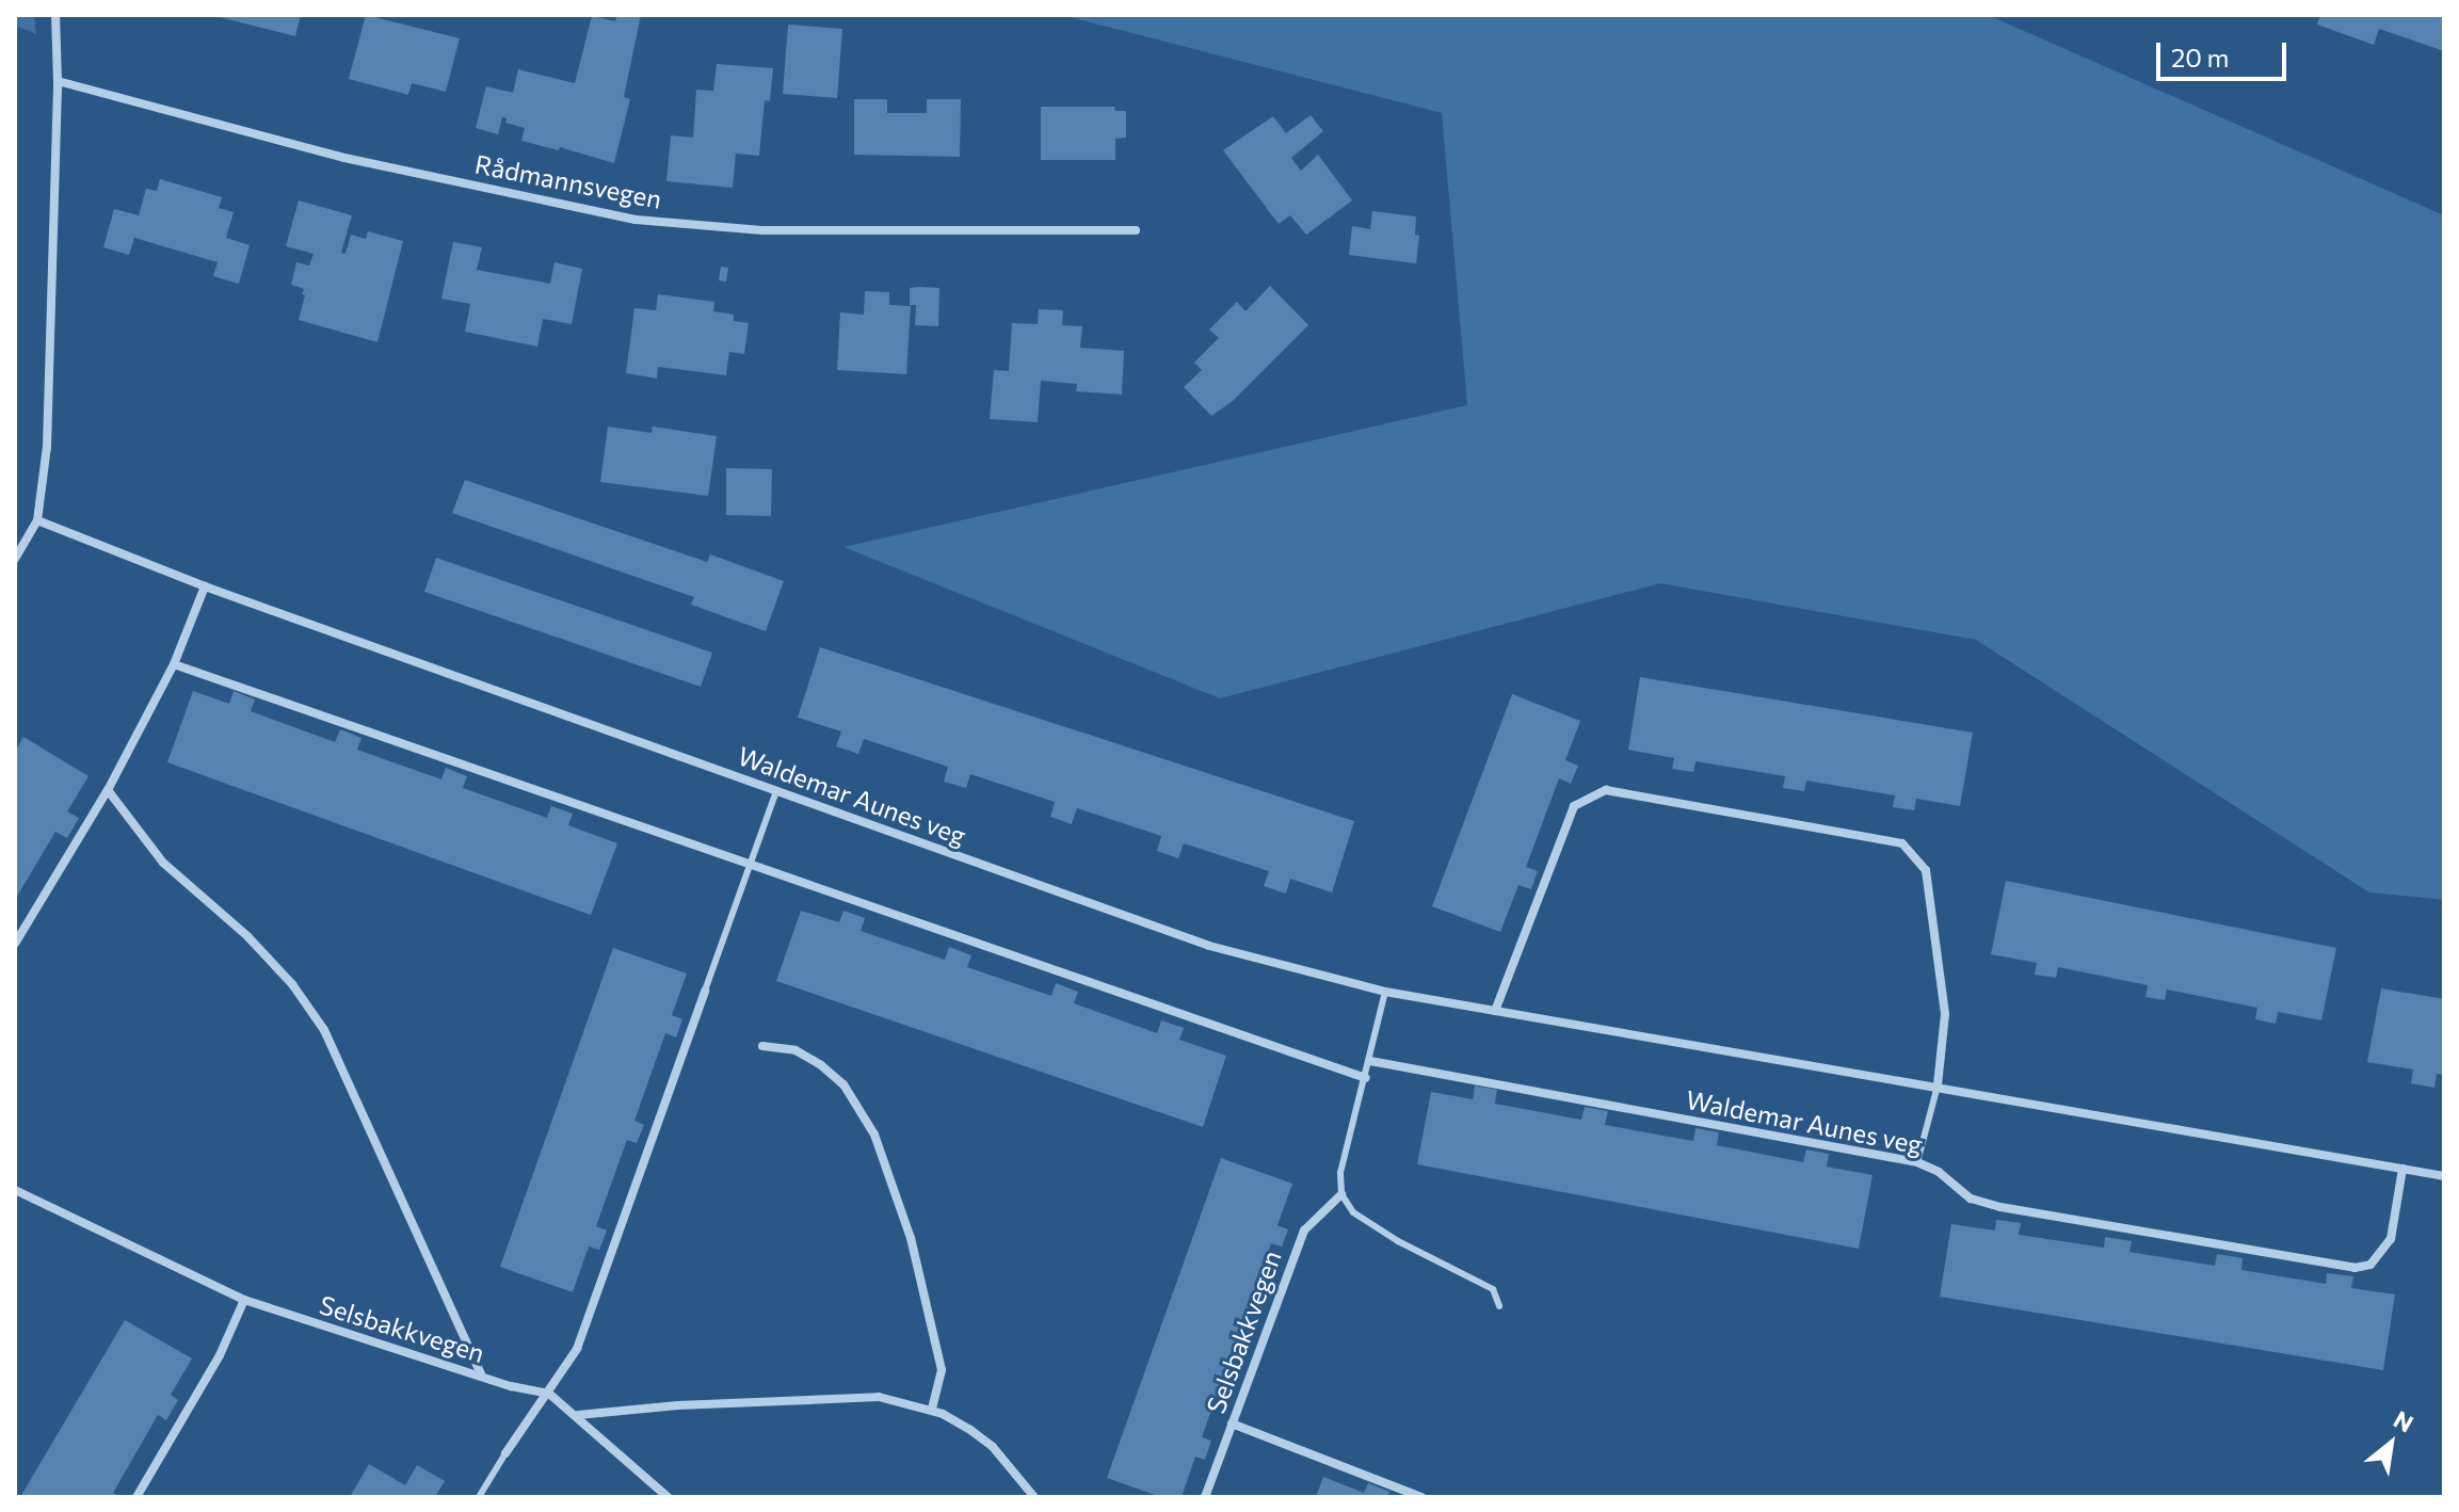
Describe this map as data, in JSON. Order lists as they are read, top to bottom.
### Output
{
  "streets": {
    "street": ["Rådmannsvegen", "Waldemar Aunes veg", "Selsbakkvegen"]
  },
  "scale_bar": "20 m",
  "north": "top right"
}
